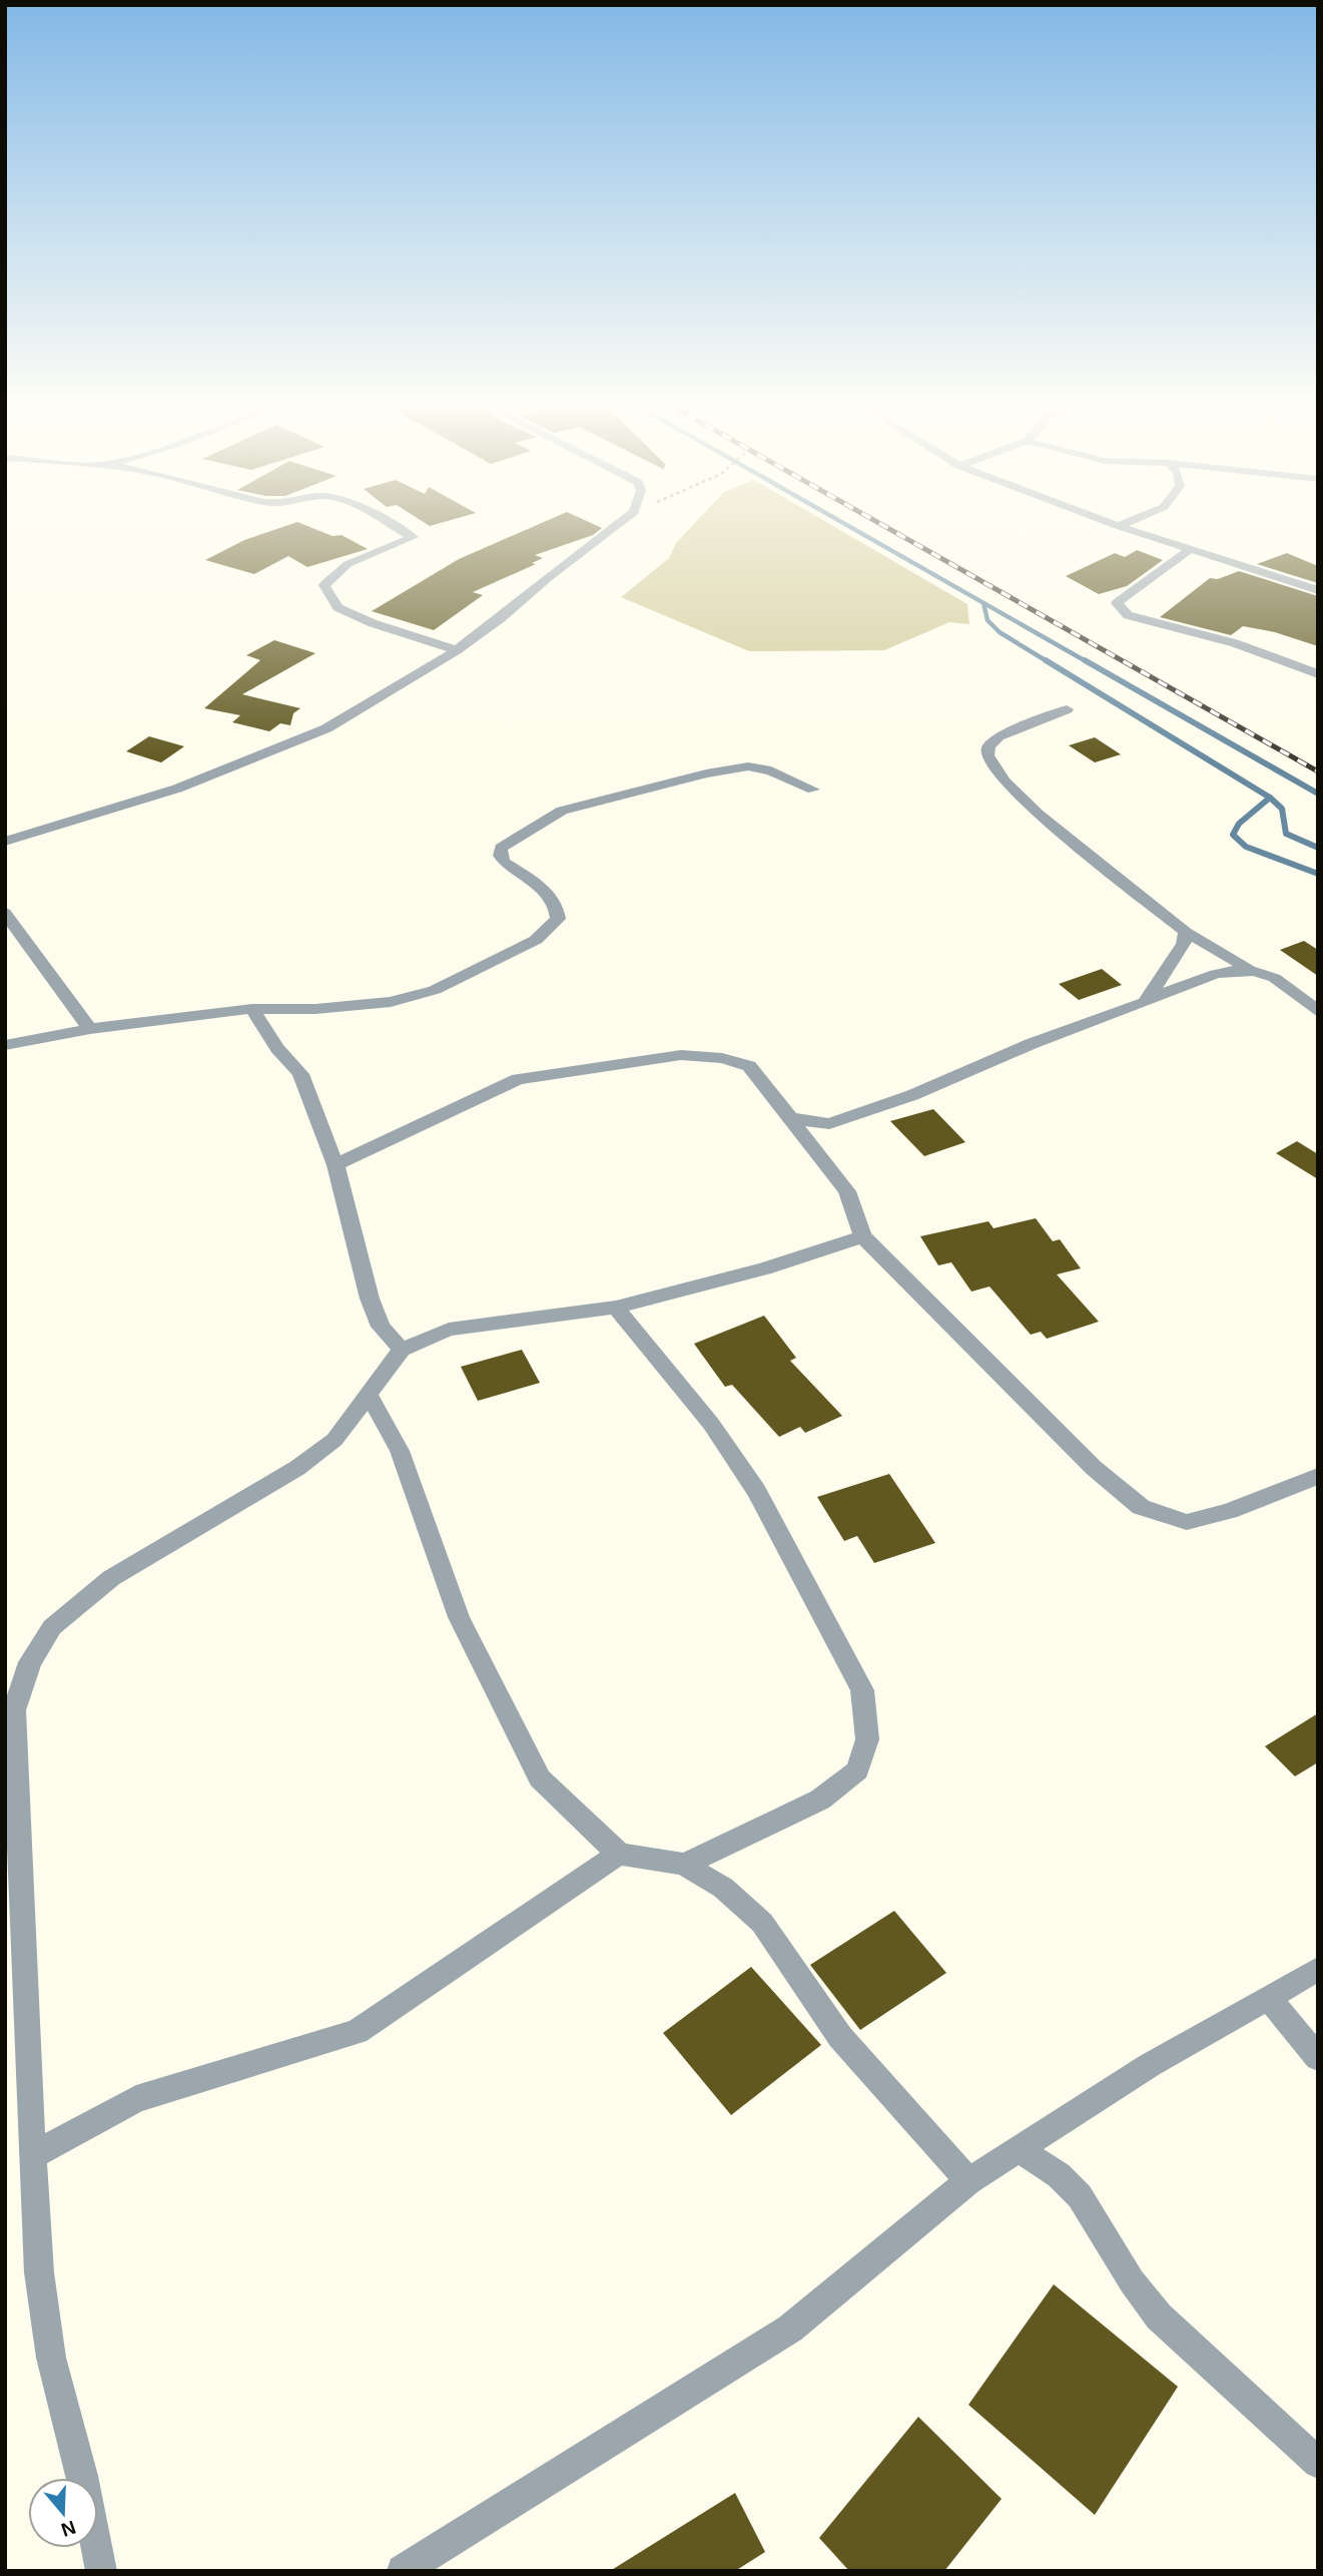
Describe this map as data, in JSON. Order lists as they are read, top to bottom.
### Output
{
  "north": "bottom"
}
